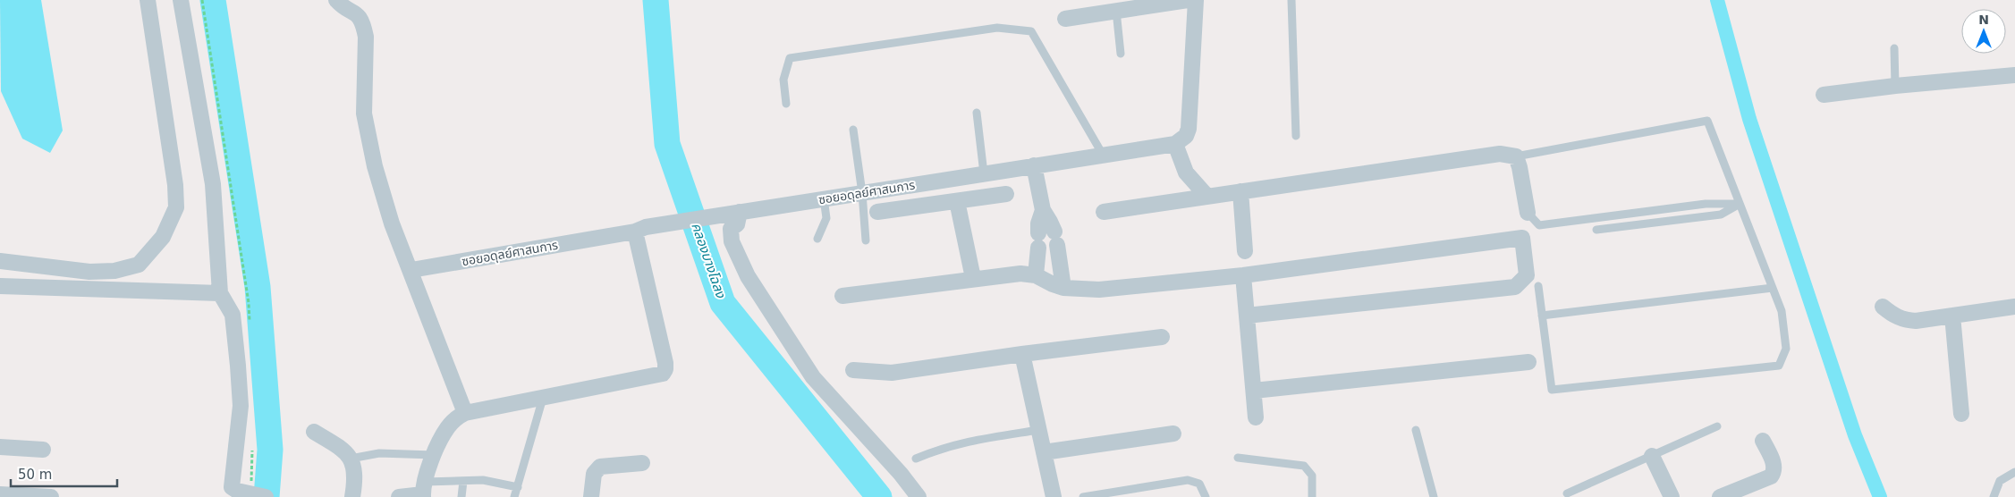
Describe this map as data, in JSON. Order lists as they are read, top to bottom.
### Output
{
  "streets": {
    "street": ["ซอยอดุลย์ศาสนการ"]
  },
  "water": ["คลองบางโฉลง"],
  "scale_bar": "50 m",
  "north": "top"
}
